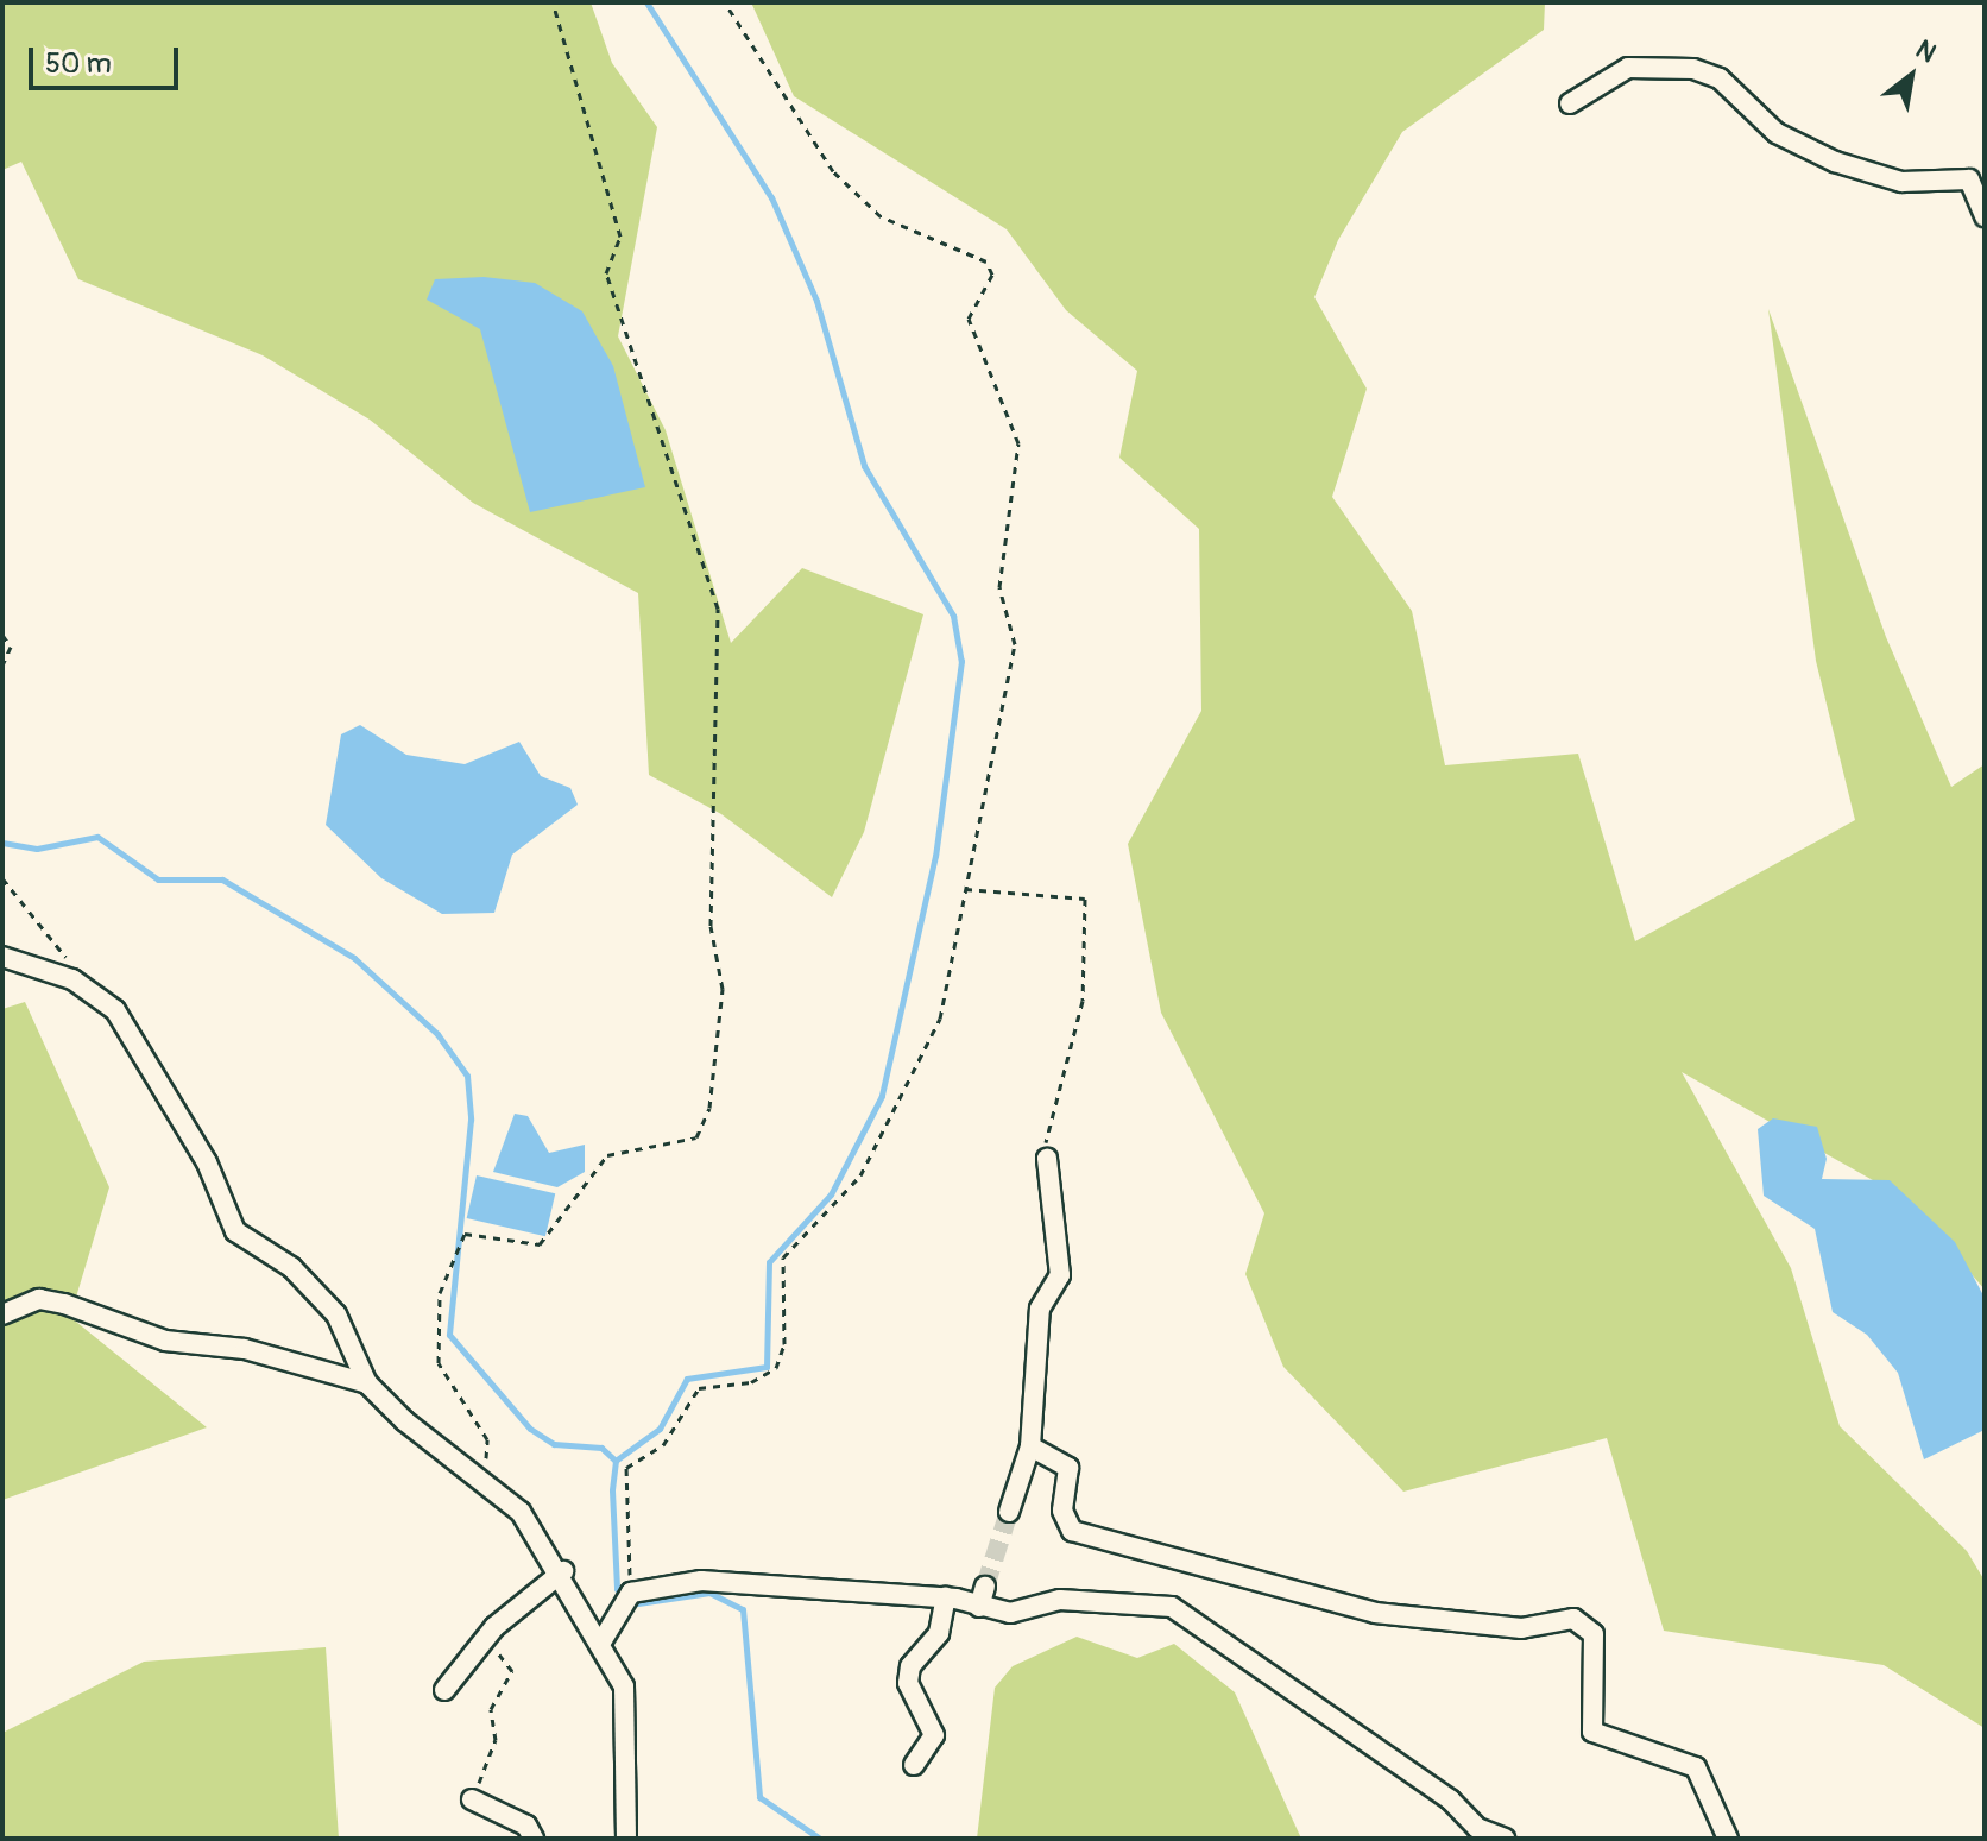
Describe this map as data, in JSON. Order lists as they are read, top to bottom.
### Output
{
  "scale_bar": "50 m",
  "north": "top right"
}
